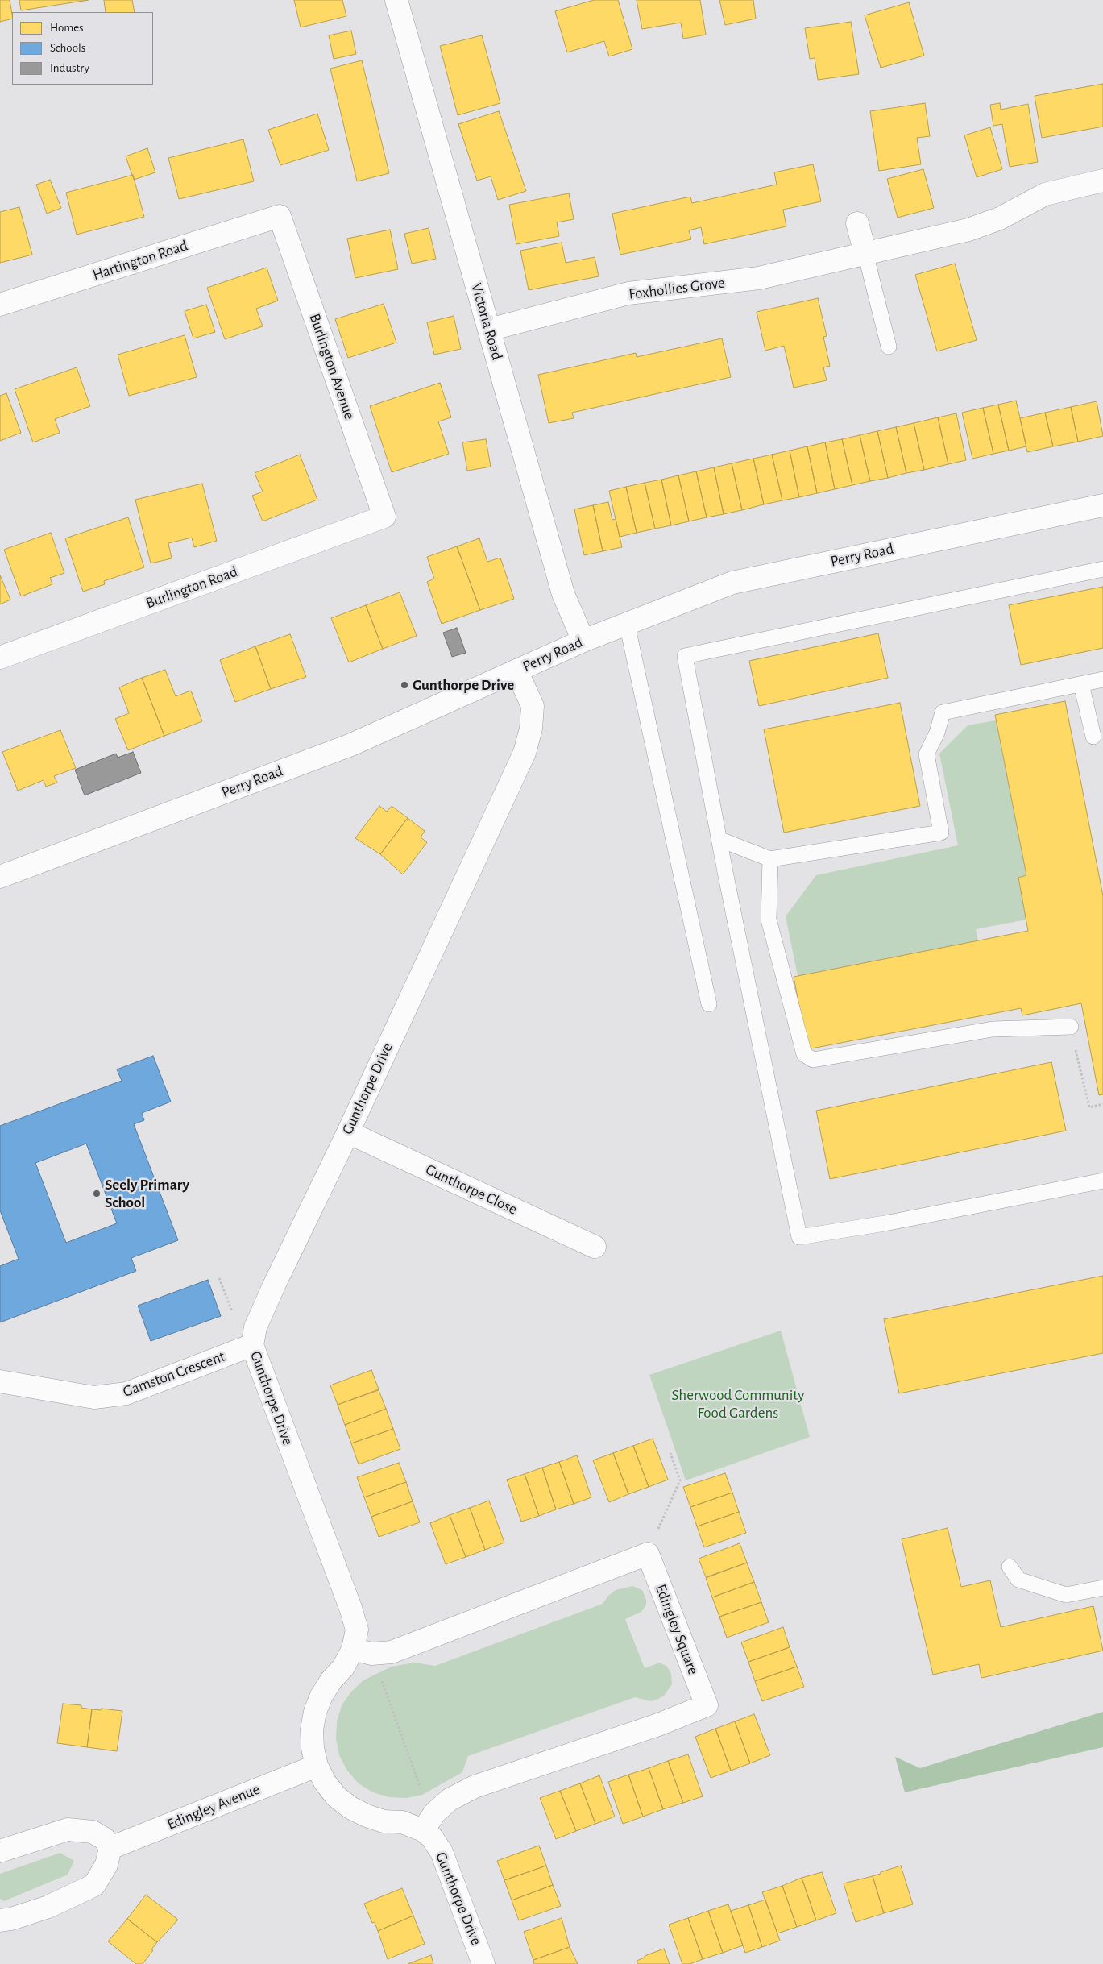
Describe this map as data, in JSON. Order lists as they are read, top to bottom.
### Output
{
  "streets": {
    "street": [
      "Hartington Road",
      "Foxhollies Grove",
      "Victoria Road",
      "Burlington Avenue",
      "Perry Road",
      "Burlington Road",
      "Gunthorpe Drive",
      "Gunthorpe Close",
      "Gamston Crescent",
      "Edingley Square",
      "Edingley Avenue"
    ]
  },
  "crossings": [
    ["Hartington Road", "Burlington Avenue"],
    ["Foxhollies Grove", "Victoria Road"],
    ["Victoria Road", "Perry Road"],
    ["Burlington Avenue", "Burlington Road"],
    ["Perry Road", "Gunthorpe Drive"],
    ["Gunthorpe Drive", "Gunthorpe Close"],
    ["Gunthorpe Drive", "Gamston Crescent"],
    ["Gunthorpe Drive", "Edingley Square"],
    ["Gunthorpe Drive", "Edingley Avenue"]
  ],
  "parks": ["Sherwood Community Food Gardens"],
  "places": ["Gunthorpe Drive", "Seely Primary School"],
  "legend": ["Homes", "Schools", "Industry"]
}
